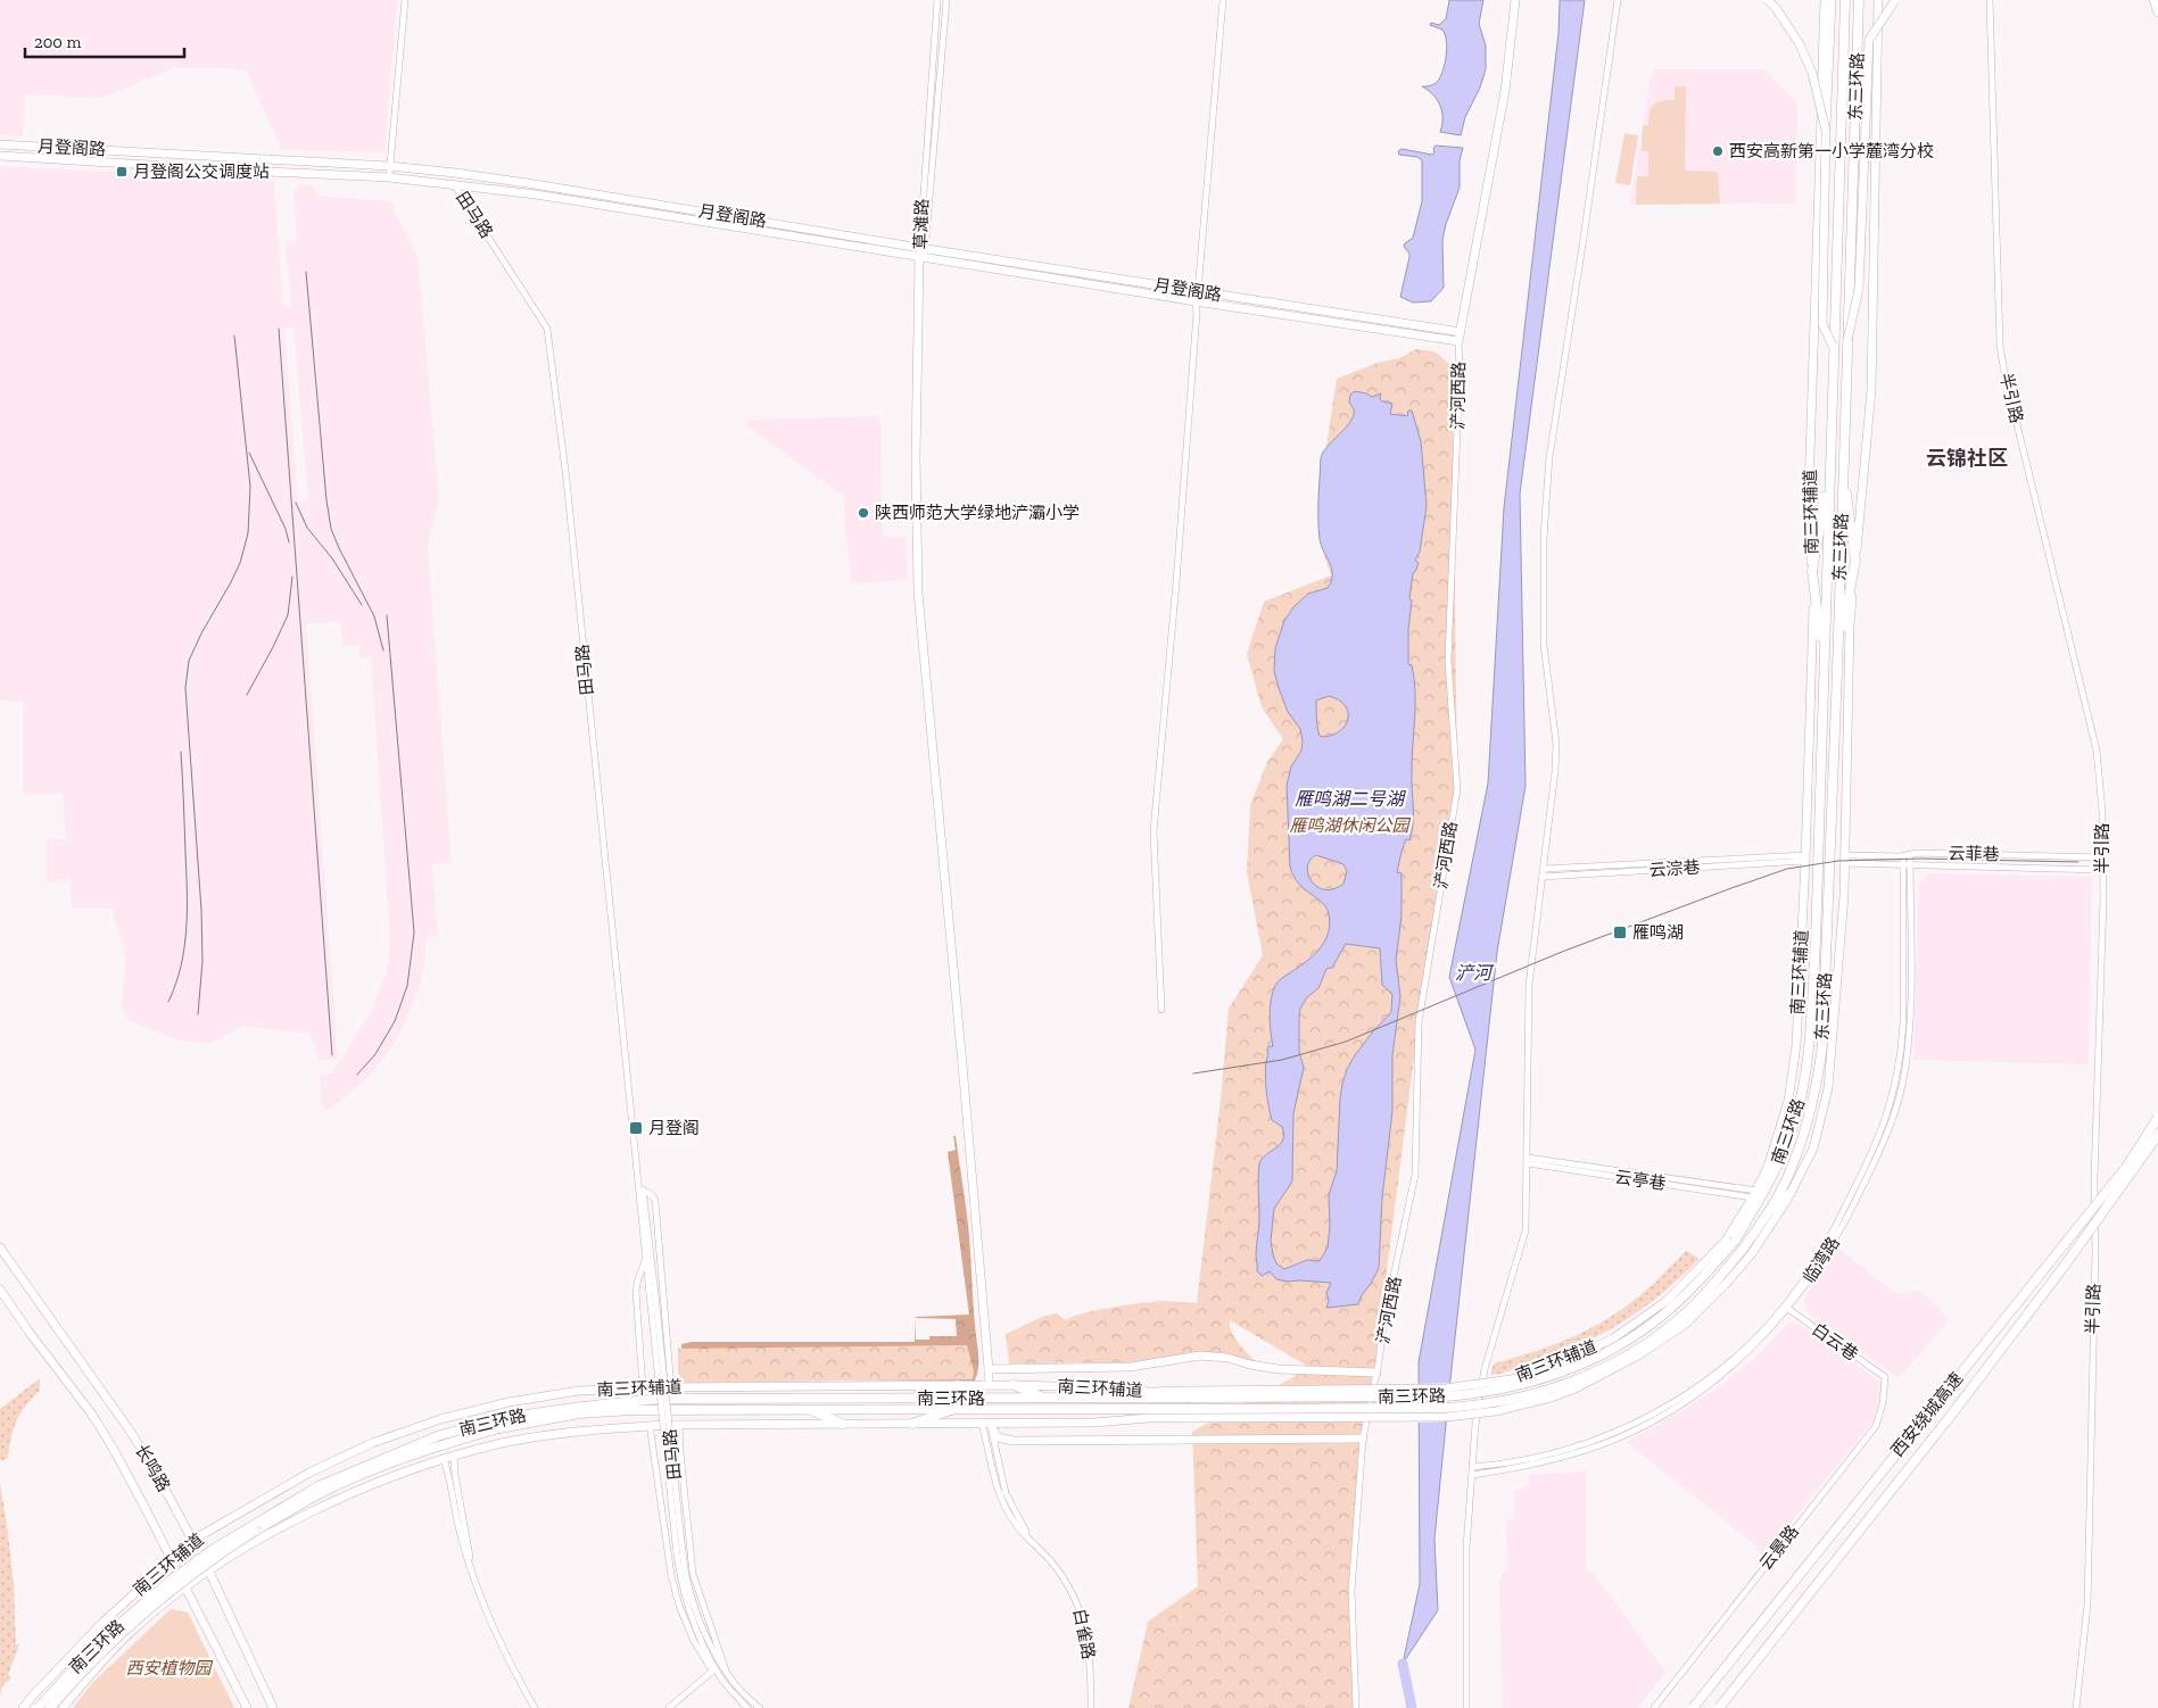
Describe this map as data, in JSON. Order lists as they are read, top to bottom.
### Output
{
  "streets": {
    "highway": ["东三环路", "南三环路", "西安绕城高速"],
    "main road": [
      "月登阁路",
      "浐河西路",
      "南三环辅道",
      "长鸣路"
    ],
    "street": [
      "田马路",
      "草滩路",
      "半引路",
      "云菲巷",
      "云淙巷",
      "临湾路",
      "白云巷",
      "云景路",
      "白雀路"
    ]
  },
  "crossings": [
    ["东三环路", "南三环路"],
    ["月登阁路", "田马路"],
    ["月登阁路", "草滩路"],
    ["月登阁路", "浐河西路"],
    ["半引路", "云菲巷"],
    ["南三环辅道", "云菲巷"],
    ["南三环辅道", "云淙巷"],
    ["南三环辅道", "南三环路"],
    ["南三环辅道", "长鸣路"],
    ["南三环辅道", "白雀路"],
    ["云菲巷", "临湾路"],
    ["临湾路", "白云巷"],
    ["白云巷", "云景路"]
  ],
  "districts": ["云锦社区"],
  "water": ["雁鸣湖二号湖", "浐河"],
  "parks": ["雁鸣湖休闲公园", "西安植物园"],
  "places": {
    "other": ["西安高新第一小学麓湾分校", "陕西师范大学绿地浐灞小学"],
    "transit": ["月登阁公交调度站", "雁鸣湖", "月登阁"]
  },
  "scale_bar": "200 m"
}
